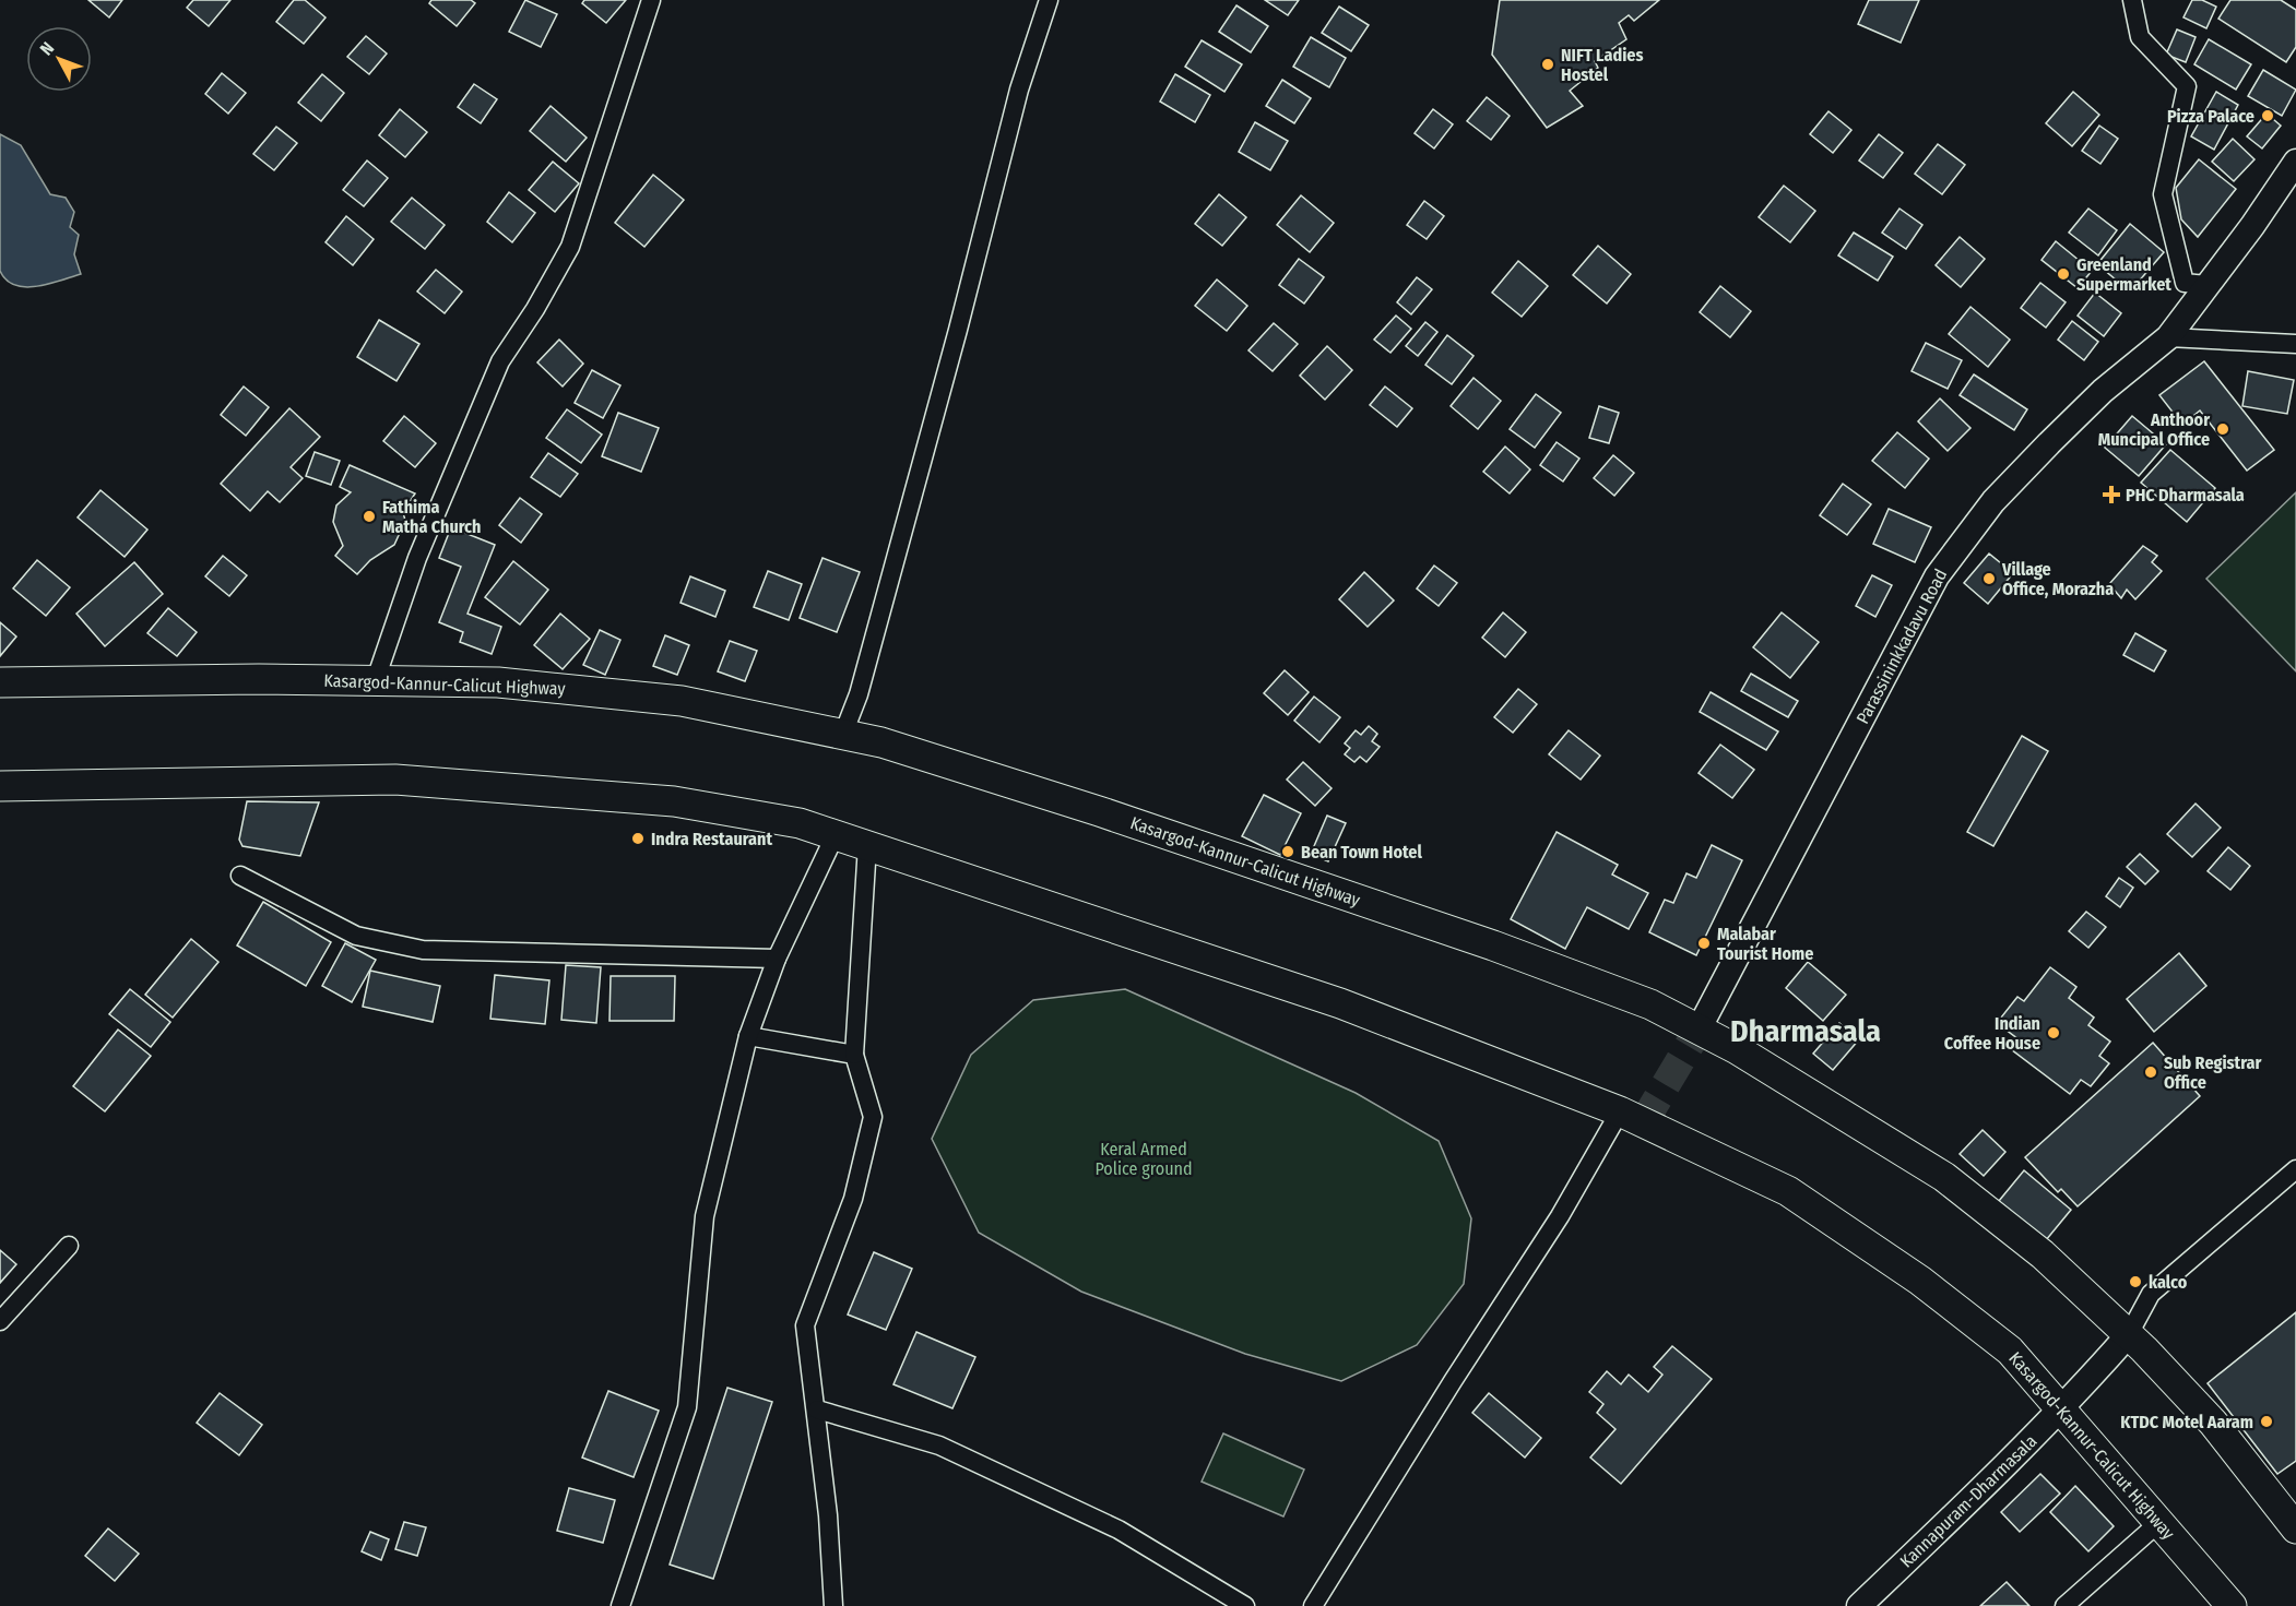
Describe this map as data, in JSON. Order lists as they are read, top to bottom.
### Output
{
  "streets": {
    "highway": ["Kasargod-Kannur-Calicut Highway"],
    "main road": ["Parassininkkadavu Road", "Kannapuram-Dharmasala"]
  },
  "crossings": [
    ["Parassininkkadavu Road", "Kasargod-Kannur-Calicut Highway"],
    ["Kasargod-Kannur-Calicut Highway", "Kannapuram-Dharmasala"]
  ],
  "districts": ["Dharmasala"],
  "parks": ["Keral Armed Police ground"],
  "places": {
    "other": [
      "NIFT Ladies Hostel",
      "Pizza Palace",
      "Greenland Supermarket",
      "Anthoor Muncipal Office",
      "Fathima Matha Church",
      "Village Office, Morazha",
      "Indra Restaurant",
      "Bean Town Hotel",
      "Malabar Tourist Home",
      "Indian Coffee House",
      "Sub Registrar Office",
      "kalco",
      "KTDC Motel Aaram"
    ],
    "health": ["PHC Dharmasala"]
  },
  "north": "top left"
}
